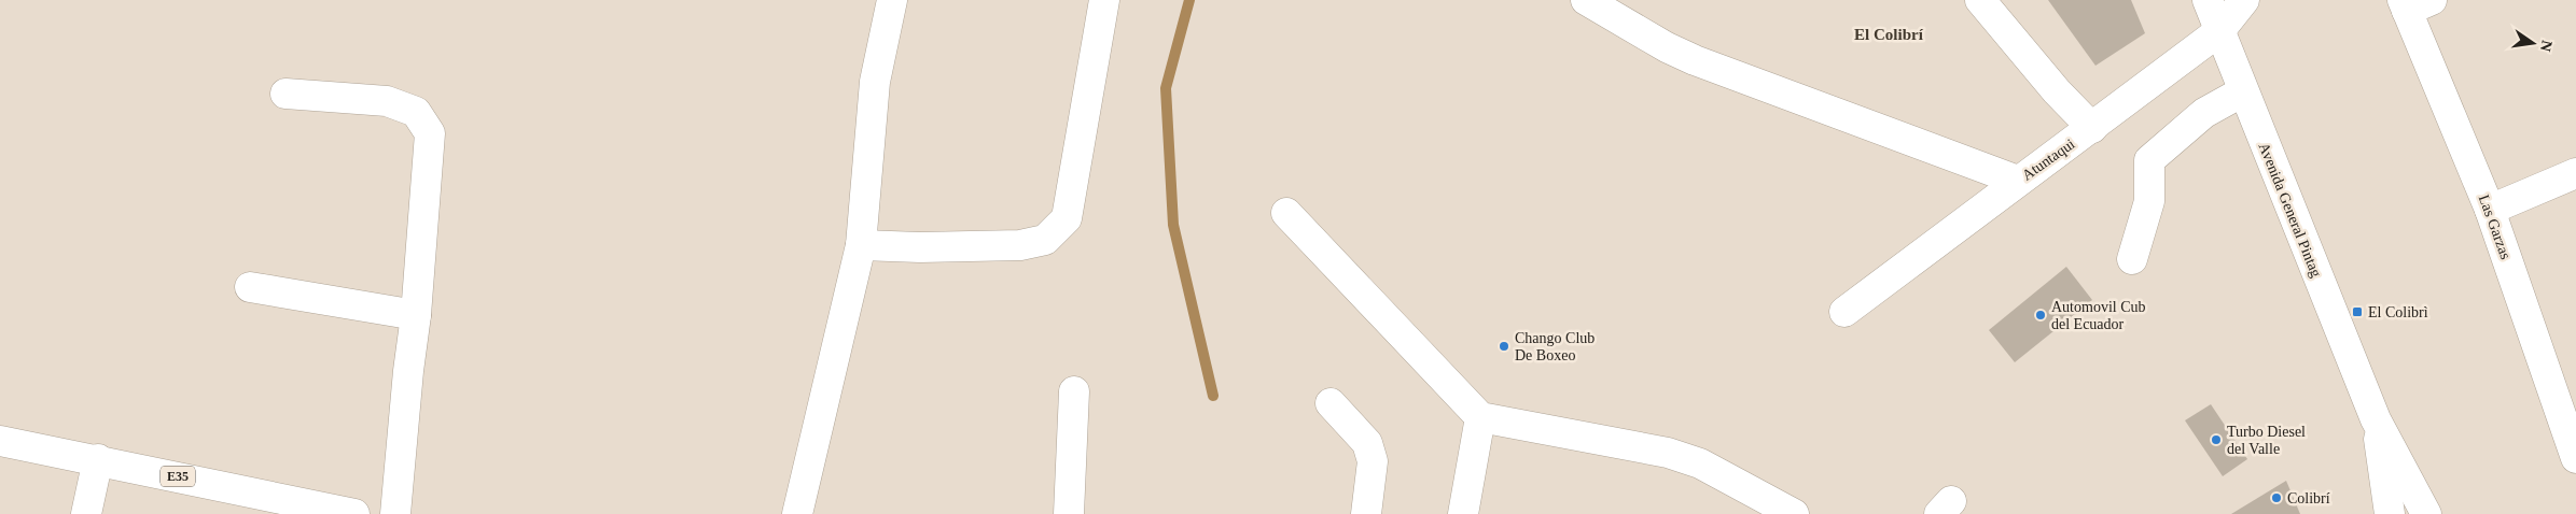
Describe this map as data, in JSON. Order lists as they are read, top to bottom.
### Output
{
  "streets": {
    "main road": [
      "Atuntaqui",
      "Avenida General Pintag",
      "Las Garzas",
      "E35"
    ]
  },
  "crossings": [
    ["Atuntaqui", "Avenida General Pintag"]
  ],
  "districts": ["El Colibrí"],
  "places": {
    "transit": ["El Colibrì"],
    "other": [
      "Automovil Cub del Ecuador",
      "Chango Club De Boxeo",
      "Turbo Diesel del Valle",
      "Colibrí"
    ]
  },
  "north": "right"
}
